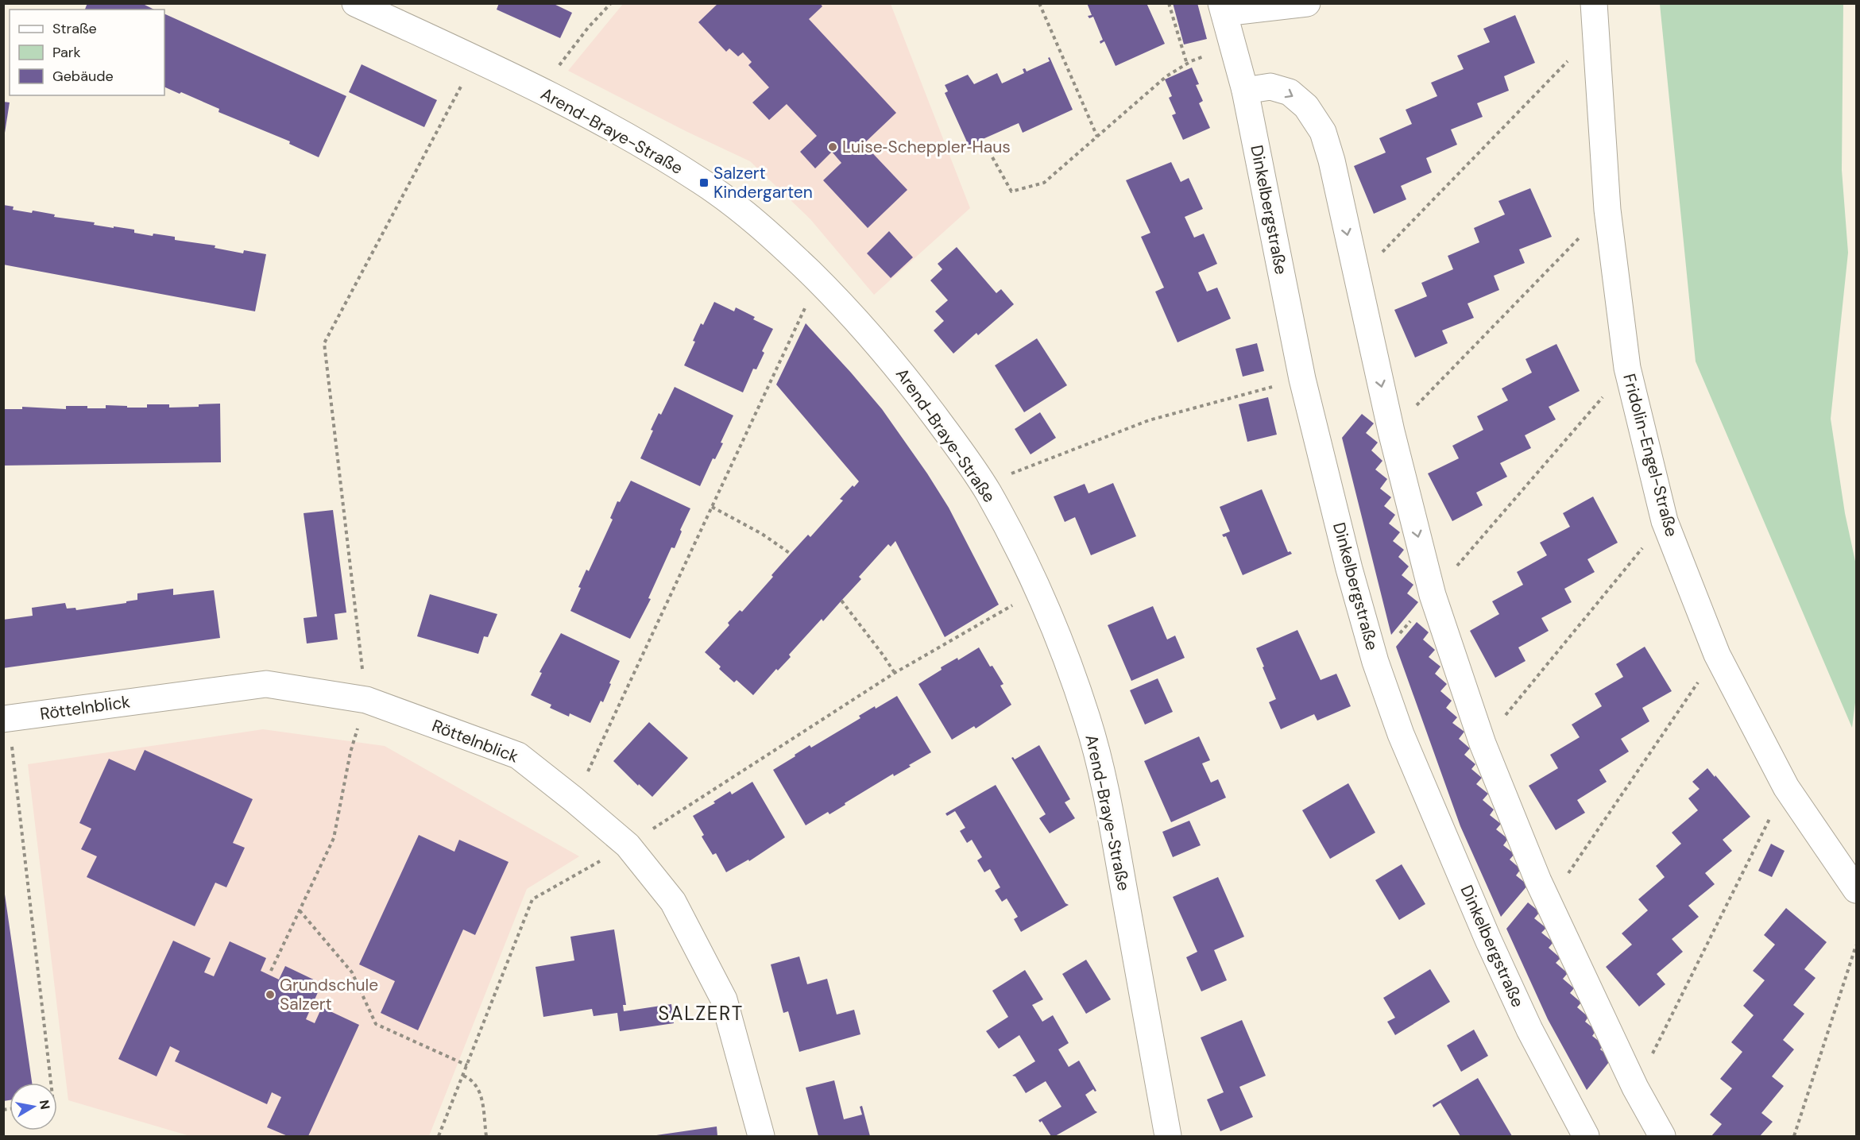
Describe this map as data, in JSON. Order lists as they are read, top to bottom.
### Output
{
  "streets": {
    "street": [
      "Arend-Braye-Straße",
      "Dinkelbergstraße",
      "Fridolin-Engel-Straße",
      "Röttelnblick"
    ]
  },
  "districts": ["SALZERT"],
  "places": {
    "other": ["Luise‑Scheppler‑Haus", "Grundschule Salzert"],
    "transit": ["Salzert Kindergarten"]
  },
  "legend": ["Straße", "Park", "Gebäude"],
  "north": "right"
}
